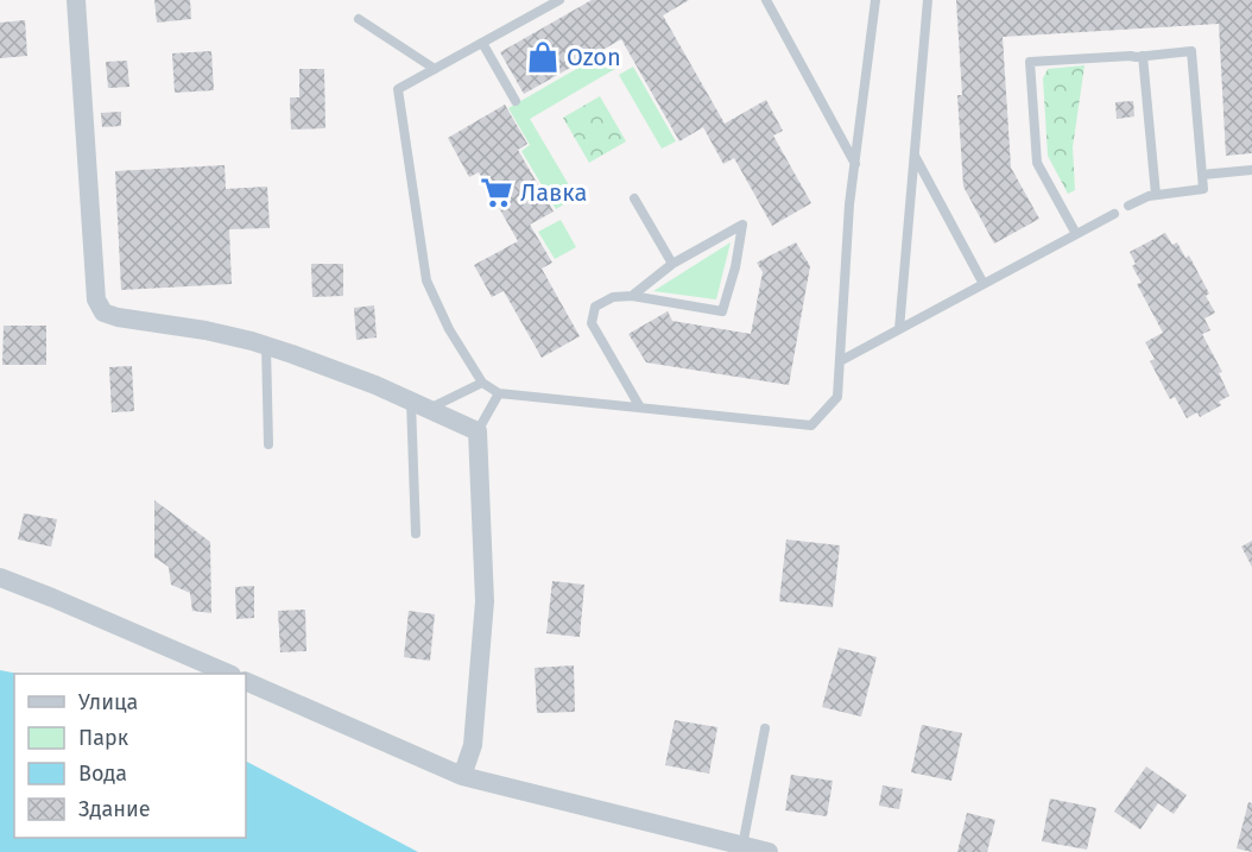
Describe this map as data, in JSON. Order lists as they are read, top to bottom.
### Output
{
  "places": {
    "shop": ["Ozon"],
    "supermarket": ["Лавка"]
  },
  "legend": [
    "Улица",
    "Парк",
    "Вода",
    "Здание"
  ]
}
